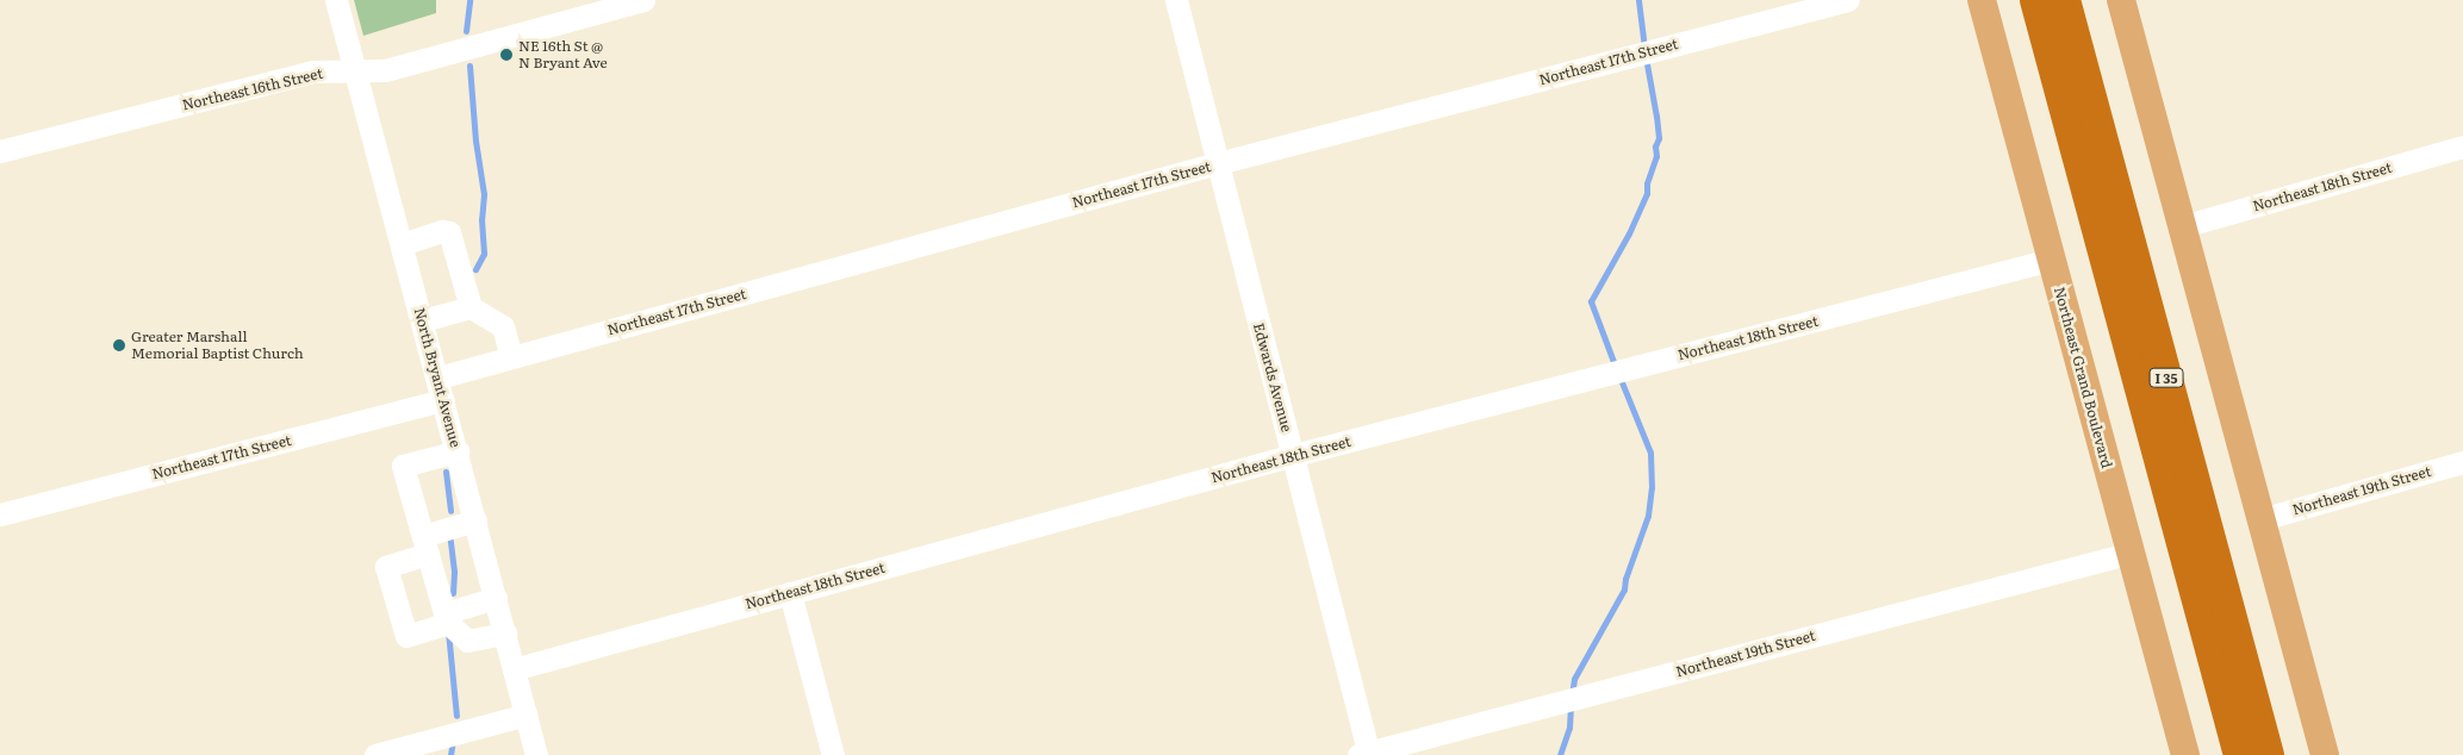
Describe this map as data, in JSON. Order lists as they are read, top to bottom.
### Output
{
  "streets": {
    "highway": ["I 35"],
    "main road": ["Northeast Grand Boulevard"],
    "street": [
      "Northeast 17th Street",
      "Northeast 16th Street",
      "Northeast 18th Street",
      "North Bryant Avenue",
      "Edwards Avenue",
      "Northeast 19th Street"
    ]
  },
  "crossings": [
    ["Northeast 17th Street", "North Bryant Avenue"],
    ["Northeast 17th Street", "Edwards Avenue"],
    ["Northeast 16th Street", "North Bryant Avenue"],
    ["Northeast 18th Street", "North Bryant Avenue"],
    ["Northeast 18th Street", "Edwards Avenue"],
    ["Northeast 18th Street", "Northeast Grand Boulevard"],
    ["Edwards Avenue", "Northeast 19th Street"],
    ["Northeast Grand Boulevard", "Northeast 19th Street"]
  ],
  "places": ["NE 16th St @ N Bryant Ave", "Greater Marshall Memorial Baptist Church"]
}
